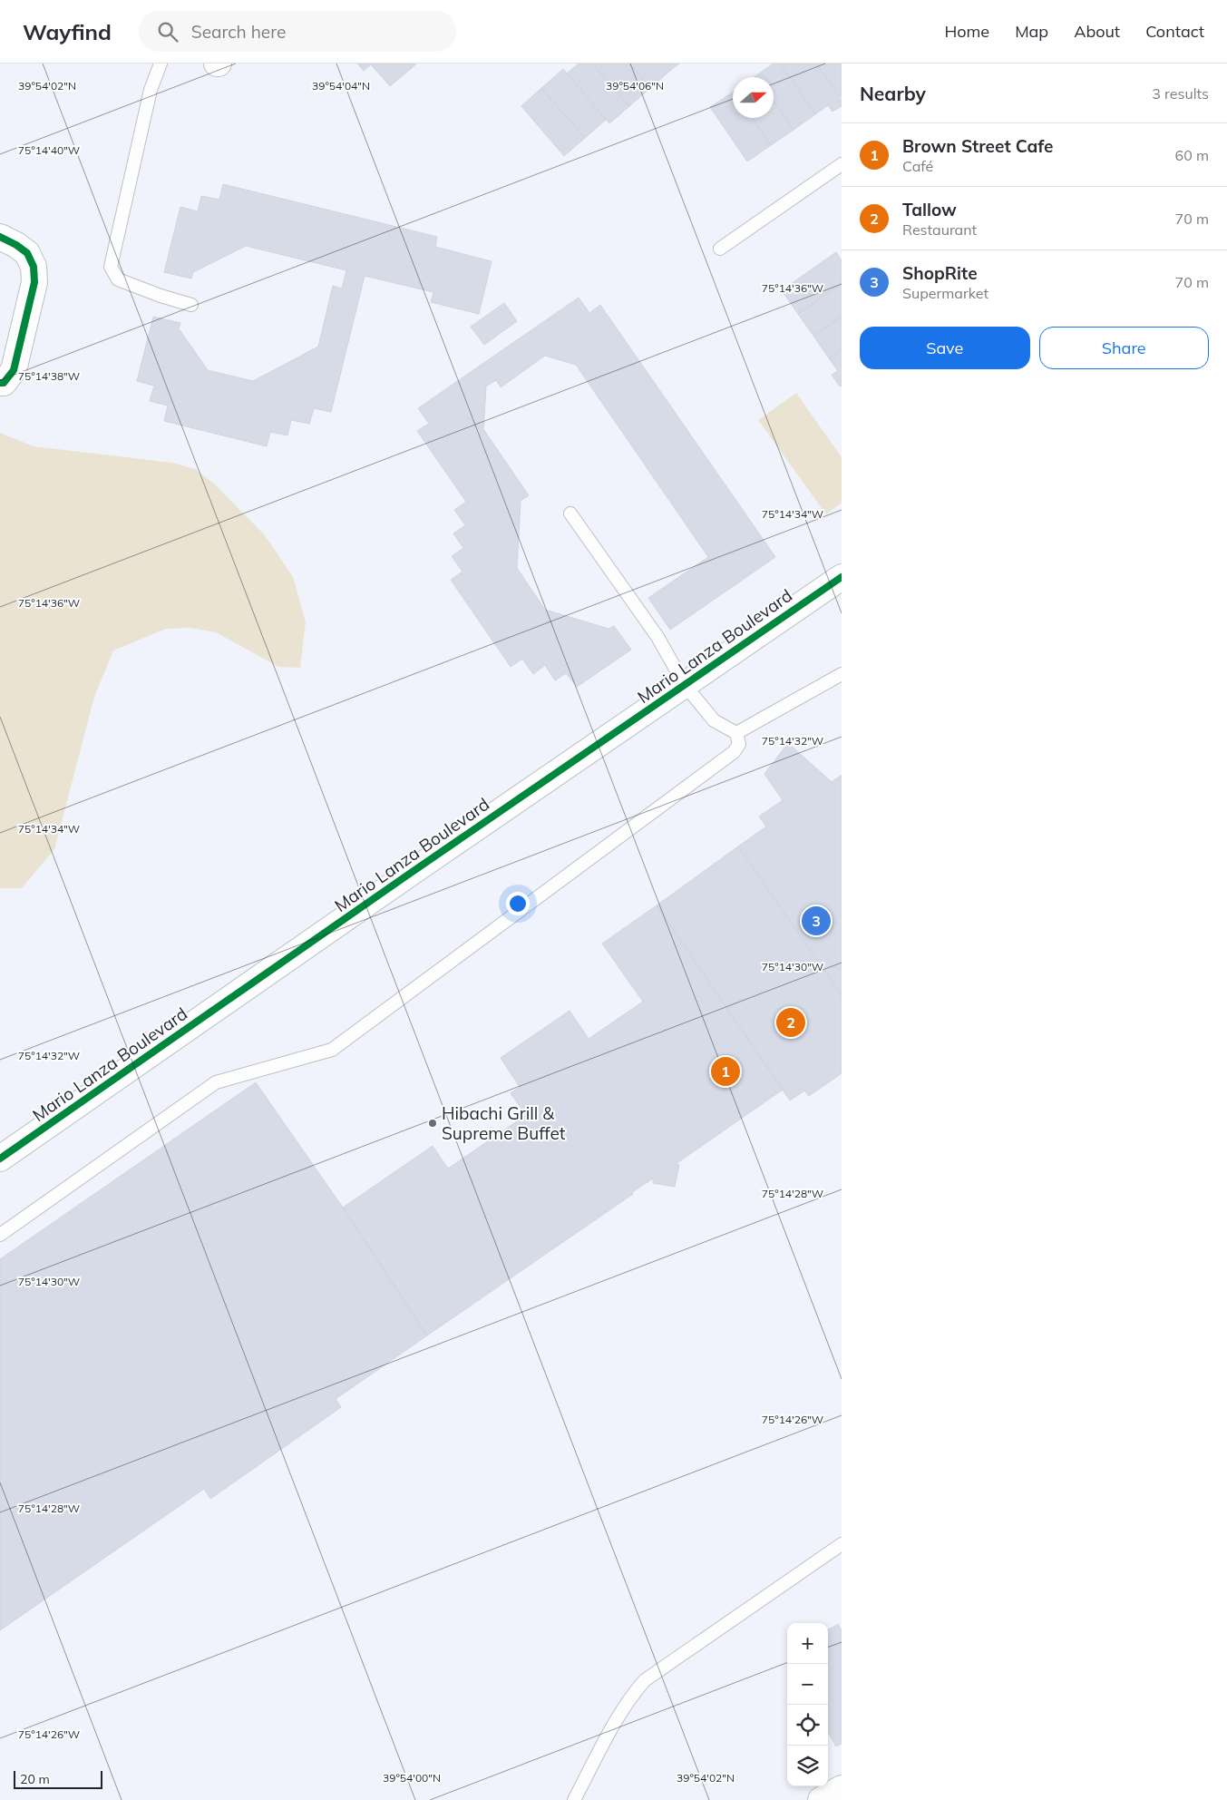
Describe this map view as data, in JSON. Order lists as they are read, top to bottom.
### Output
{
  "streets": {
    "street": ["Mario Lanza Boulevard"]
  },
  "places": ["Hibachi Grill & Supreme Buffet"],
  "scale_bar": "20 m",
  "north": "right",
  "page": {
    "header": "Wayfind",
    "search": "Search here",
    "nav": [
      "Home",
      "Map",
      "About",
      "Contact"
    ],
    "heading": ["Nearby", "3 results"],
    "list": [
      {
        "mark": "1",
        "name": "Brown Street Cafe",
        "note": "Café",
        "value": "60 m"
      },
      {
        "mark": "2",
        "name": "Tallow",
        "note": "Restaurant",
        "value": "70 m"
      },
      {
        "mark": "3",
        "name": "ShopRite",
        "note": "Supermarket",
        "value": "70 m"
      }
    ],
    "buttons": ["Save", "Share"],
    "pins": ["3", "2", "1"],
    "map_buttons": ["+", "−"],
    "scale": "20 m"
  },
  "coordinates": [
    "39°54'06\"N",
    "39°54'02\"N",
    "39°54'04\"N",
    "75°14'40\"W",
    "75°14'36\"W",
    "75°14'38\"W",
    "75°14'34\"W",
    "75°14'32\"W",
    "75°14'30\"W",
    "75°14'28\"W",
    "75°14'26\"W",
    "39°54'00\"N"
  ]
}
